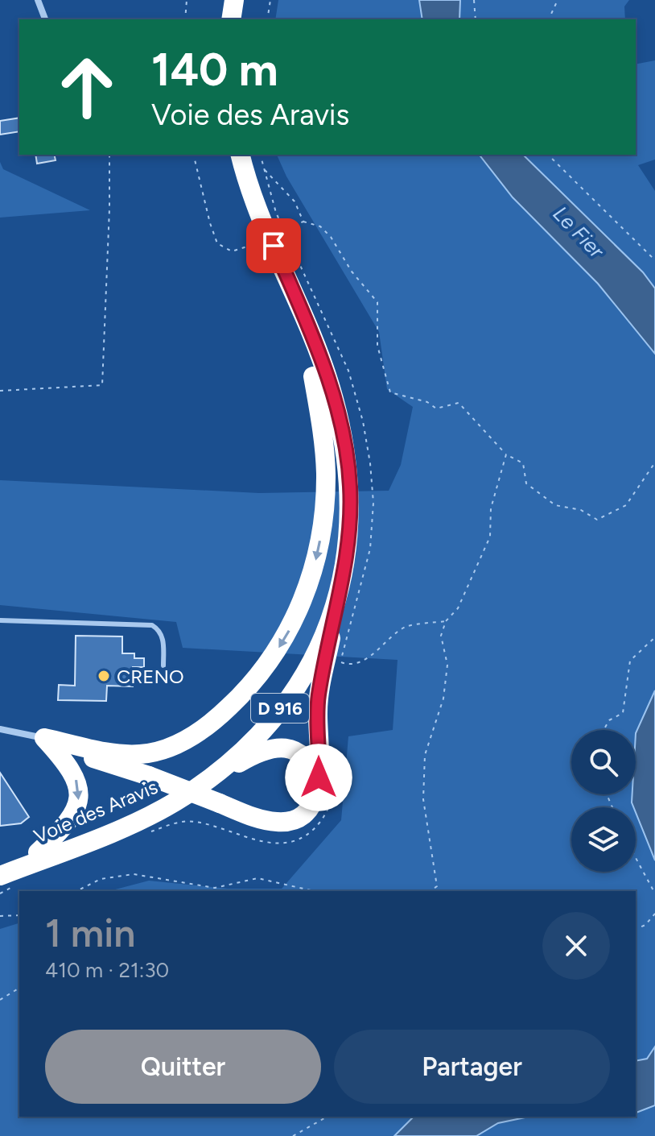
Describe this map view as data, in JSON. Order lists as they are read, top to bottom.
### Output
{
  "streets": {
    "highway": ["D 916", "Voie des Aravis"]
  },
  "water": ["Le Fier"],
  "places": ["CRENO"],
  "page": {
    "turn": ["140 m", "Voie des Aravis"],
    "heading": ["1 min", "410 m · 21:30"],
    "buttons": ["Quitter", "Partager"]
  }
}
